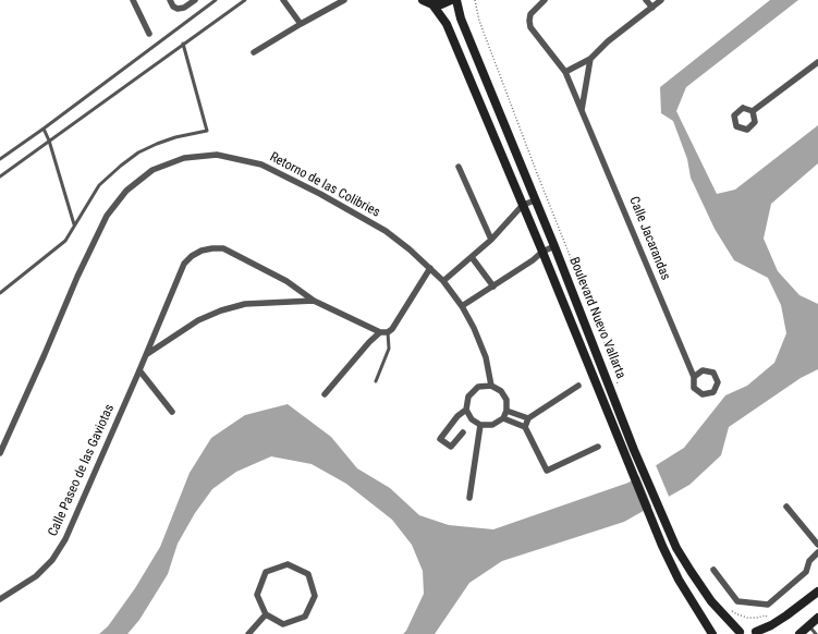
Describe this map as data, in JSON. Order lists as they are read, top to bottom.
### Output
{
  "streets": {
    "main road": ["Boulevard Nuevo Vallarta"],
    "street": ["Retorno de las Colibries", "Calle Jacarandas", "Calle Paseo de las Gaviotas"]
  }
}
